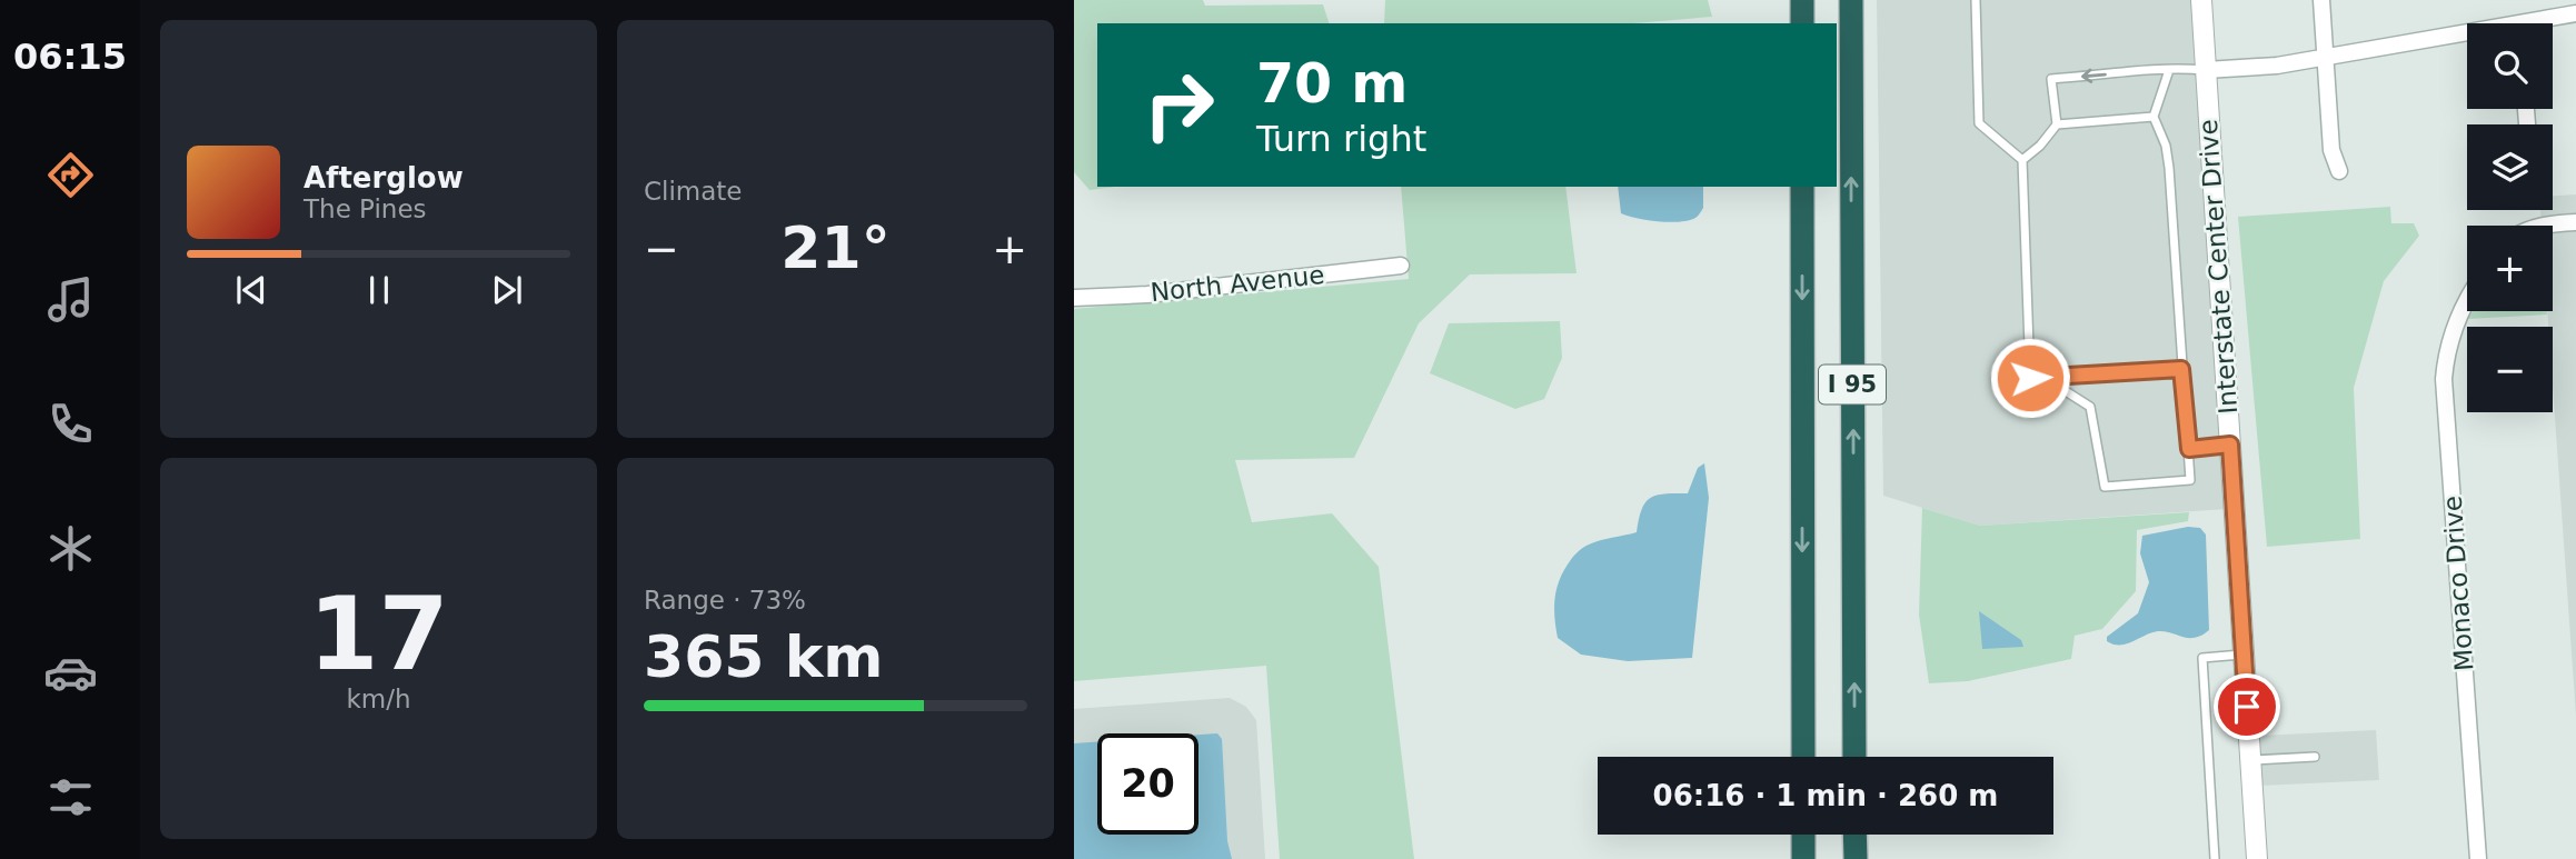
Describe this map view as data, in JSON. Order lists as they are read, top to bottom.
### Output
{
  "streets": {
    "highway": ["I 95"],
    "street": ["Interstate Center Drive", "North Avenue", "Monaco Drive"]
  },
  "page": {
    "tabs": "06:15",
    "tile": [
      "Climate",
      ["17", "km/h"],
      ["Range · 73%", "365 km"]
    ],
    "map_buttons": ["+", "−"],
    "turn": ["70 m", "Turn right"],
    "song": ["Afterglow", "The Pines"],
    "heat": ["−", "21°", "+"],
    "limit": "20",
    "trip": "06:16 · 1 min · 260 m"
  }
}
